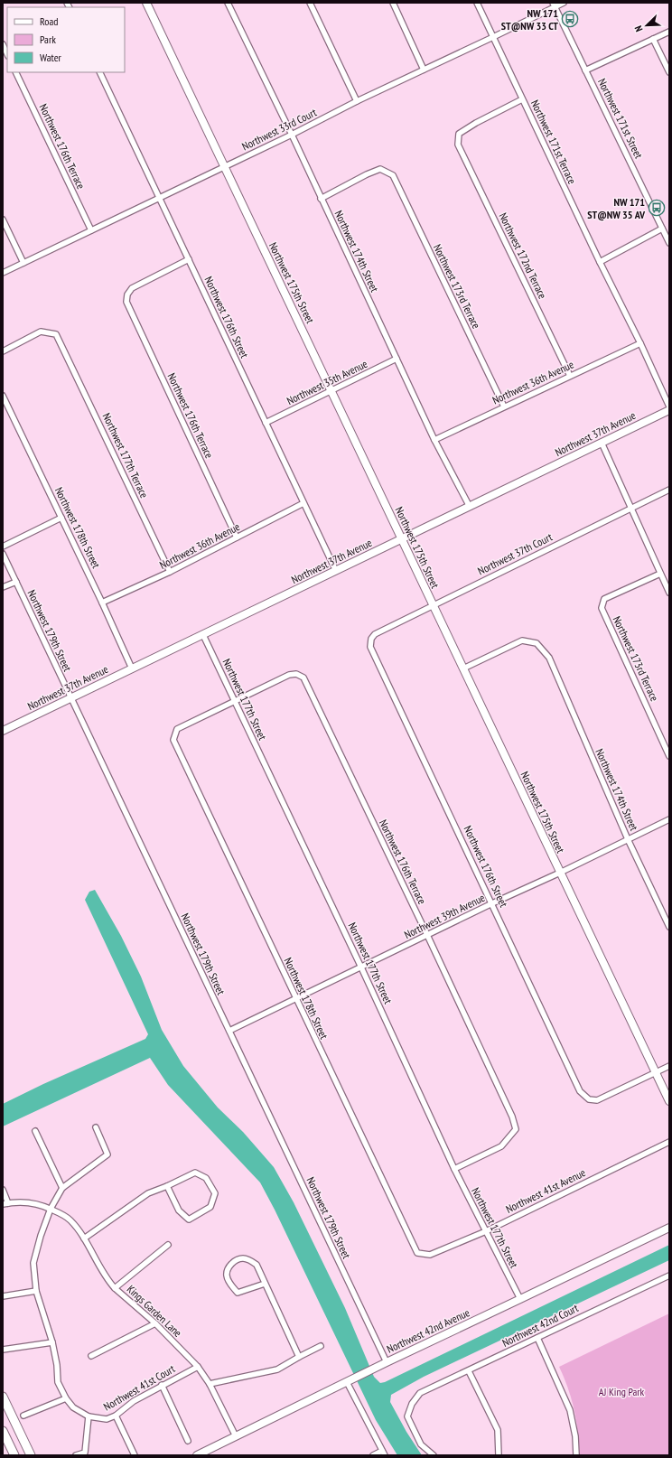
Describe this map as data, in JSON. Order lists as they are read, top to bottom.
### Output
{
  "streets": {
    "street": [
      "Northwest 171st Street",
      "Northwest 33rd Court",
      "Northwest 171st Terrace",
      "Northwest 176th Terrace",
      "Northwest 174th Street",
      "Northwest 172nd Terrace",
      "Northwest 175th Street",
      "Northwest 173rd Terrace",
      "Northwest 176th Street",
      "Northwest 35th Avenue",
      "Northwest 36th Avenue",
      "Northwest 37th Avenue",
      "Northwest 177th Terrace",
      "Northwest 178th Street",
      "Northwest 37th Court",
      "Northwest 179th Street",
      "Northwest 177th Street",
      "Northwest 39th Avenue",
      "Northwest 41st Avenue",
      "Kings Garden Lane",
      "Northwest 42nd Court",
      "Northwest 42nd Avenue",
      "Northwest 41st Court"
    ]
  },
  "crossings": [
    ["Northwest 171st Street", "Northwest 33rd Court"],
    ["Northwest 33rd Court", "Northwest 171st Terrace"],
    ["Northwest 33rd Court", "Northwest 176th Terrace"],
    ["Northwest 33rd Court", "Northwest 174th Street"],
    ["Northwest 33rd Court", "Northwest 175th Street"],
    ["Northwest 33rd Court", "Northwest 176th Street"],
    ["Northwest 171st Terrace", "Northwest 172nd Terrace"],
    ["Northwest 171st Terrace", "Northwest 36th Avenue"],
    ["Northwest 176th Terrace", "Northwest 176th Street"],
    ["Northwest 176th Terrace", "Northwest 36th Avenue"],
    ["Northwest 176th Terrace", "Northwest 178th Street"],
    ["Northwest 176th Terrace", "Northwest 177th Street"],
    ["Northwest 176th Terrace", "Northwest 39th Avenue"],
    ["Northwest 174th Street", "Northwest 175th Street"],
    ["Northwest 174th Street", "Northwest 173rd Terrace"],
    ["Northwest 174th Street", "Northwest 35th Avenue"],
    ["Northwest 174th Street", "Northwest 36th Avenue"],
    ["Northwest 174th Street", "Northwest 37th Avenue"],
    ["Northwest 174th Street", "Northwest 39th Avenue"],
    ["Northwest 172nd Terrace", "Northwest 36th Avenue"],
    ["Northwest 175th Street", "Northwest 176th Street"],
    ["Northwest 175th Street", "Northwest 35th Avenue"],
    ["Northwest 175th Street", "Northwest 37th Avenue"],
    ["Northwest 175th Street", "Northwest 37th Court"],
    ["Northwest 175th Street", "Northwest 39th Avenue"],
    ["Northwest 173rd Terrace", "Northwest 36th Avenue"],
    ["Northwest 176th Street", "Northwest 35th Avenue"],
    ["Northwest 176th Street", "Northwest 36th Avenue"],
    ["Northwest 176th Street", "Northwest 37th Avenue"],
    ["Northwest 176th Street", "Northwest 37th Court"],
    ["Northwest 176th Street", "Northwest 39th Avenue"],
    ["Northwest 36th Avenue", "Northwest 177th Terrace"],
    ["Northwest 36th Avenue", "Northwest 178th Street"],
    ["Northwest 37th Avenue", "Northwest 178th Street"],
    ["Northwest 37th Avenue", "Northwest 179th Street"],
    ["Northwest 37th Avenue", "Northwest 177th Street"],
    ["Northwest 178th Street", "Northwest 177th Street"],
    ["Northwest 178th Street", "Northwest 39th Avenue"],
    ["Northwest 178th Street", "Northwest 41st Avenue"],
    ["Northwest 179th Street", "Northwest 39th Avenue"],
    ["Northwest 179th Street", "Northwest 42nd Avenue"],
    ["Northwest 177th Street", "Northwest 39th Avenue"],
    ["Northwest 177th Street", "Northwest 41st Avenue"],
    ["Northwest 177th Street", "Northwest 42nd Avenue"],
    ["Kings Garden Lane", "Northwest 42nd Avenue"],
    ["Kings Garden Lane", "Northwest 41st Court"]
  ],
  "parks": ["AJ King Park"],
  "places": {
    "bus stop": ["NW 171 ST@NW 33 CT", "NW 171 ST@NW 35 AV"]
  },
  "legend": ["Road", "Park", "Water"],
  "north": "bottom left"
}
